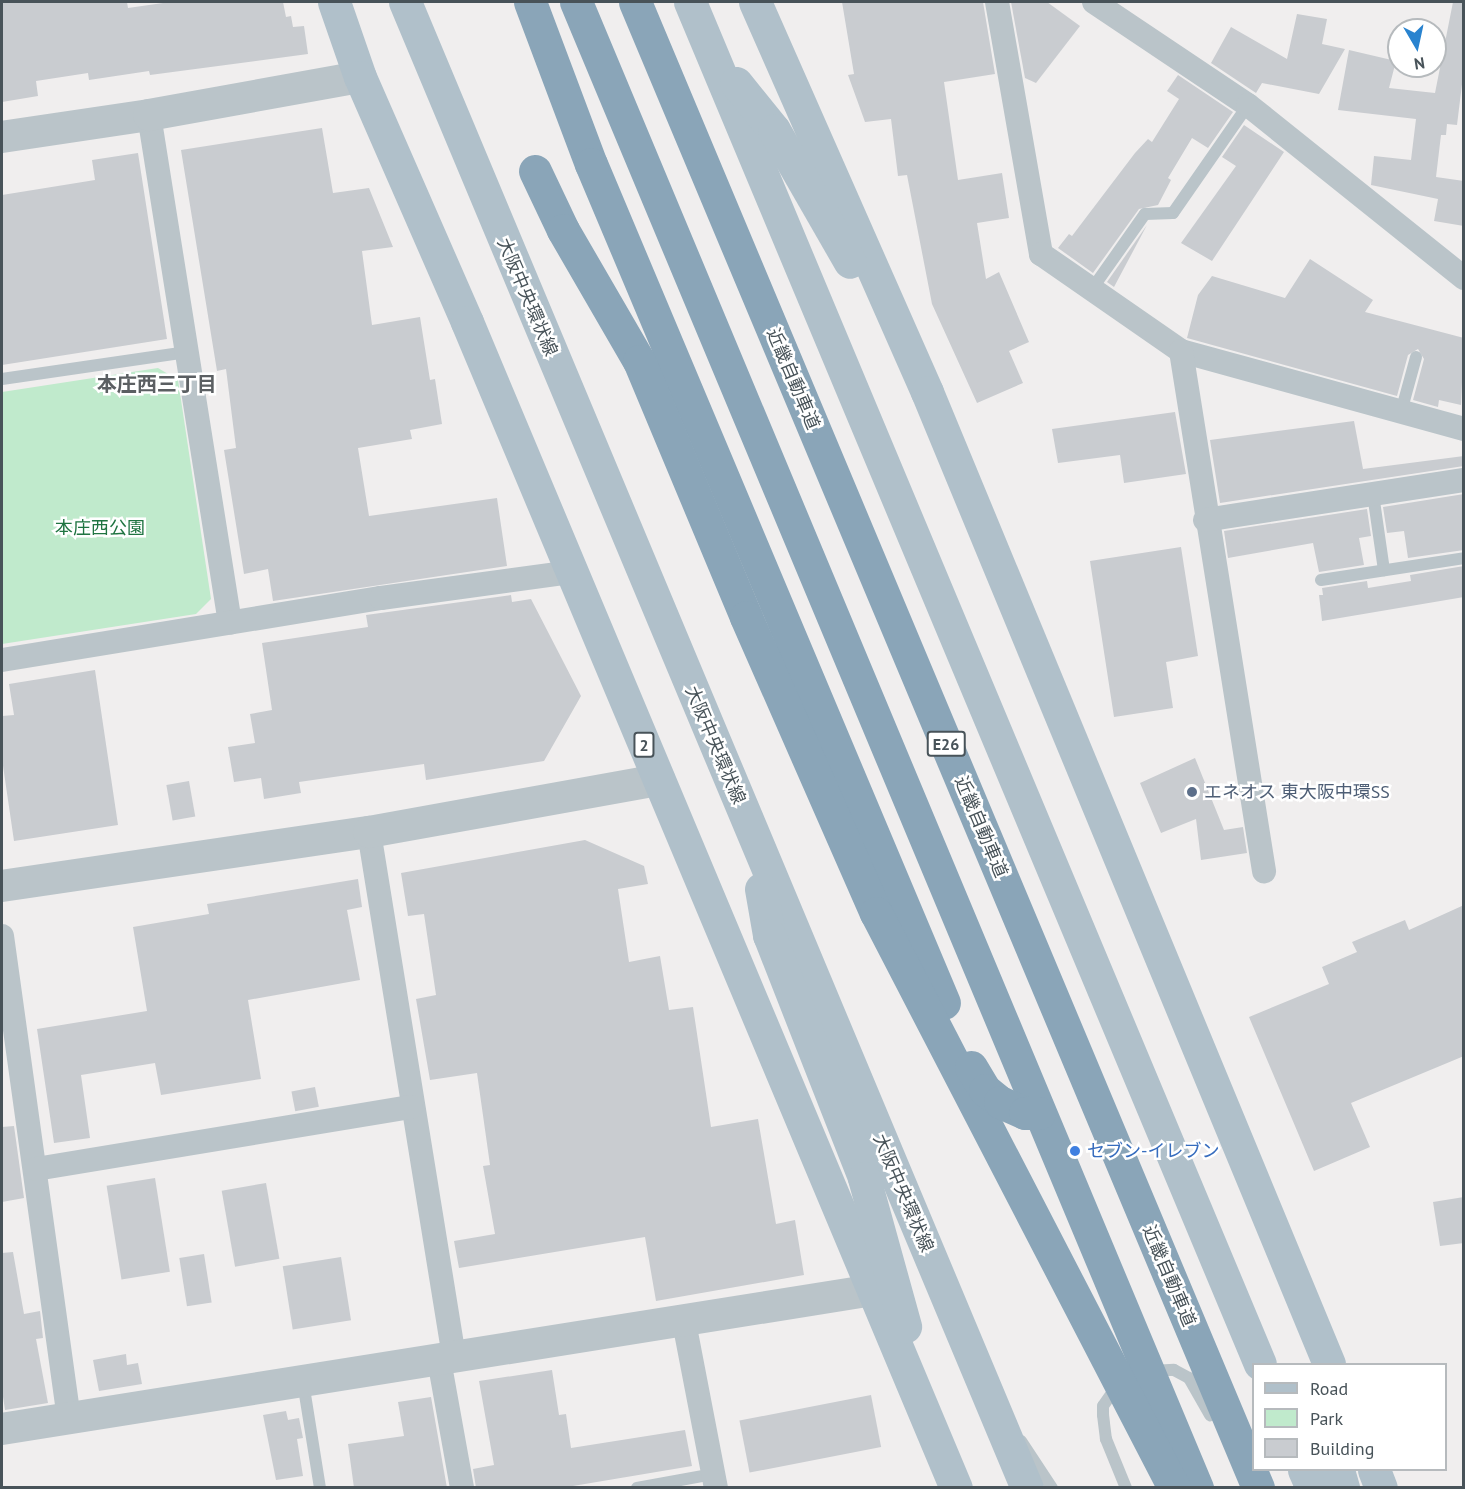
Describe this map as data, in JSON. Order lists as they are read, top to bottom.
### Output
{
  "streets": {
    "highway": ["近畿自動車道", "E26"],
    "main road": ["大阪中央環状線", "2"]
  },
  "districts": ["本庄西三丁目"],
  "parks": ["本庄西公園"],
  "places": ["エネオス 東大阪中環SS", "セブン-イレブン"],
  "legend": ["Road", "Park", "Building"],
  "north": "bottom"
}
